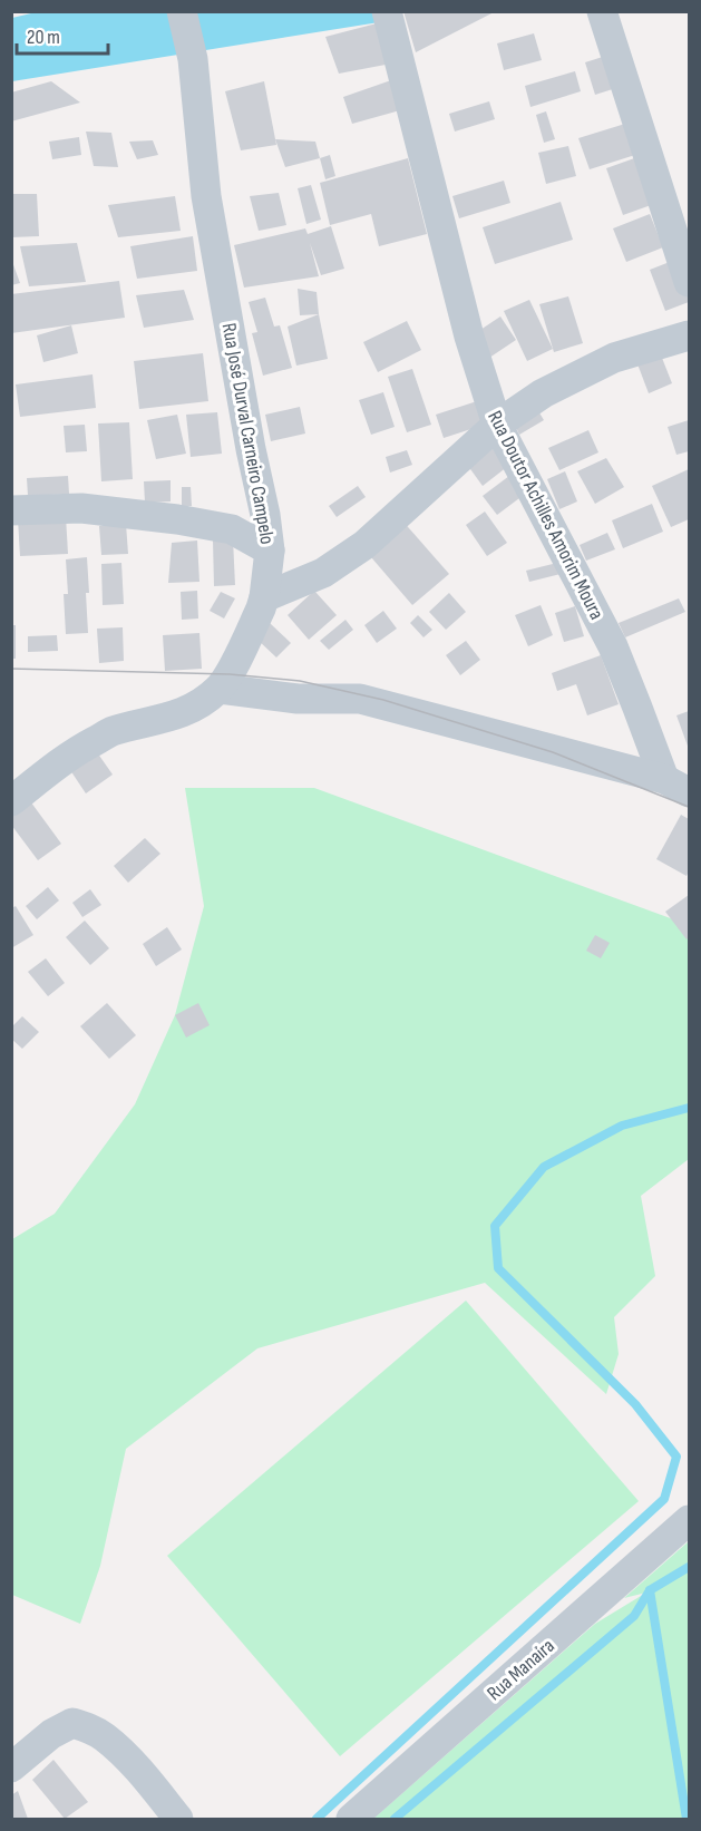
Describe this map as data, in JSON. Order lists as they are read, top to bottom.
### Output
{
  "streets": {
    "street": ["Rua José Durval Carneiro Campelo", "Rua Doutor Achilles Amorim Moura", "Rua Manaíra"]
  },
  "crossings": [
    ["Rua José Durval Carneiro Campelo", "Rua Doutor Achilles Amorim Moura"]
  ],
  "scale_bar": "20 m"
}
